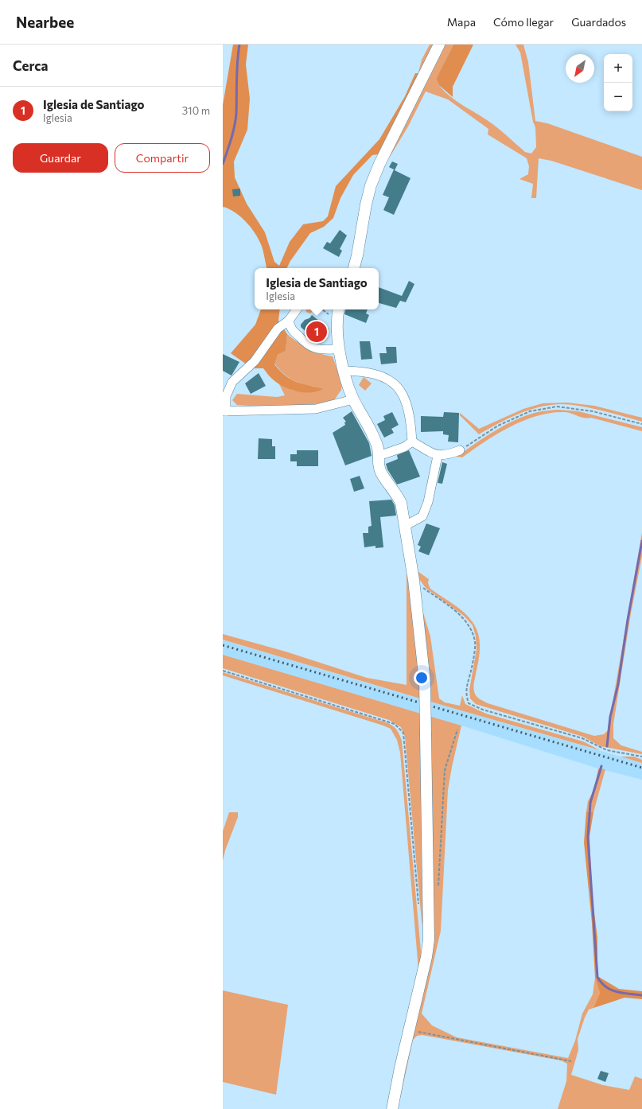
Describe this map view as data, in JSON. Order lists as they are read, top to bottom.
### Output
{
  "north": "bottom left",
  "page": {
    "header": "Nearbee",
    "nav": ["Mapa", "Cómo llegar", "Guardados"],
    "heading": "Cerca",
    "map_buttons": ["+", "−"],
    "list": [
      {
        "mark": "1",
        "name": "Iglesia de Santiago",
        "note": "Iglesia",
        "value": "310 m"
      }
    ],
    "buttons": ["Guardar", "Compartir"],
    "popup": ["Iglesia de Santiago", "Iglesia"],
    "pins": "1"
  }
}
